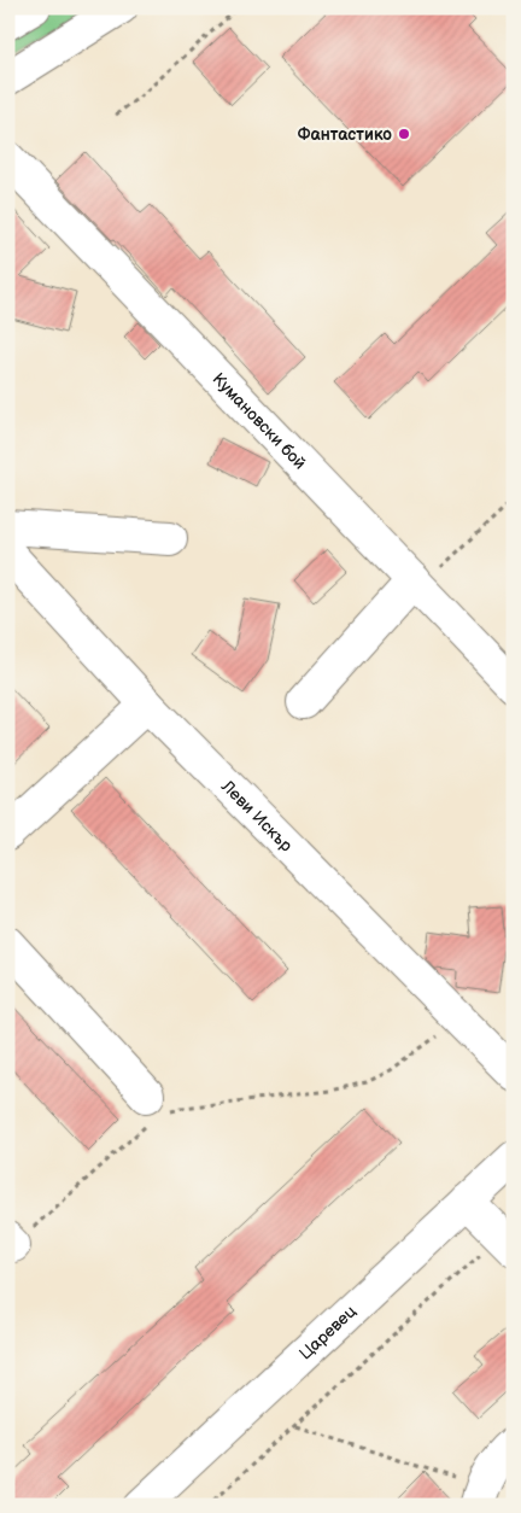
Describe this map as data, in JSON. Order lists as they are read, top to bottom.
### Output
{
  "streets": {
    "street": ["Кумановски бой", "Леви Искър", "Царевец"]
  },
  "places": ["Фантастико"]
}
